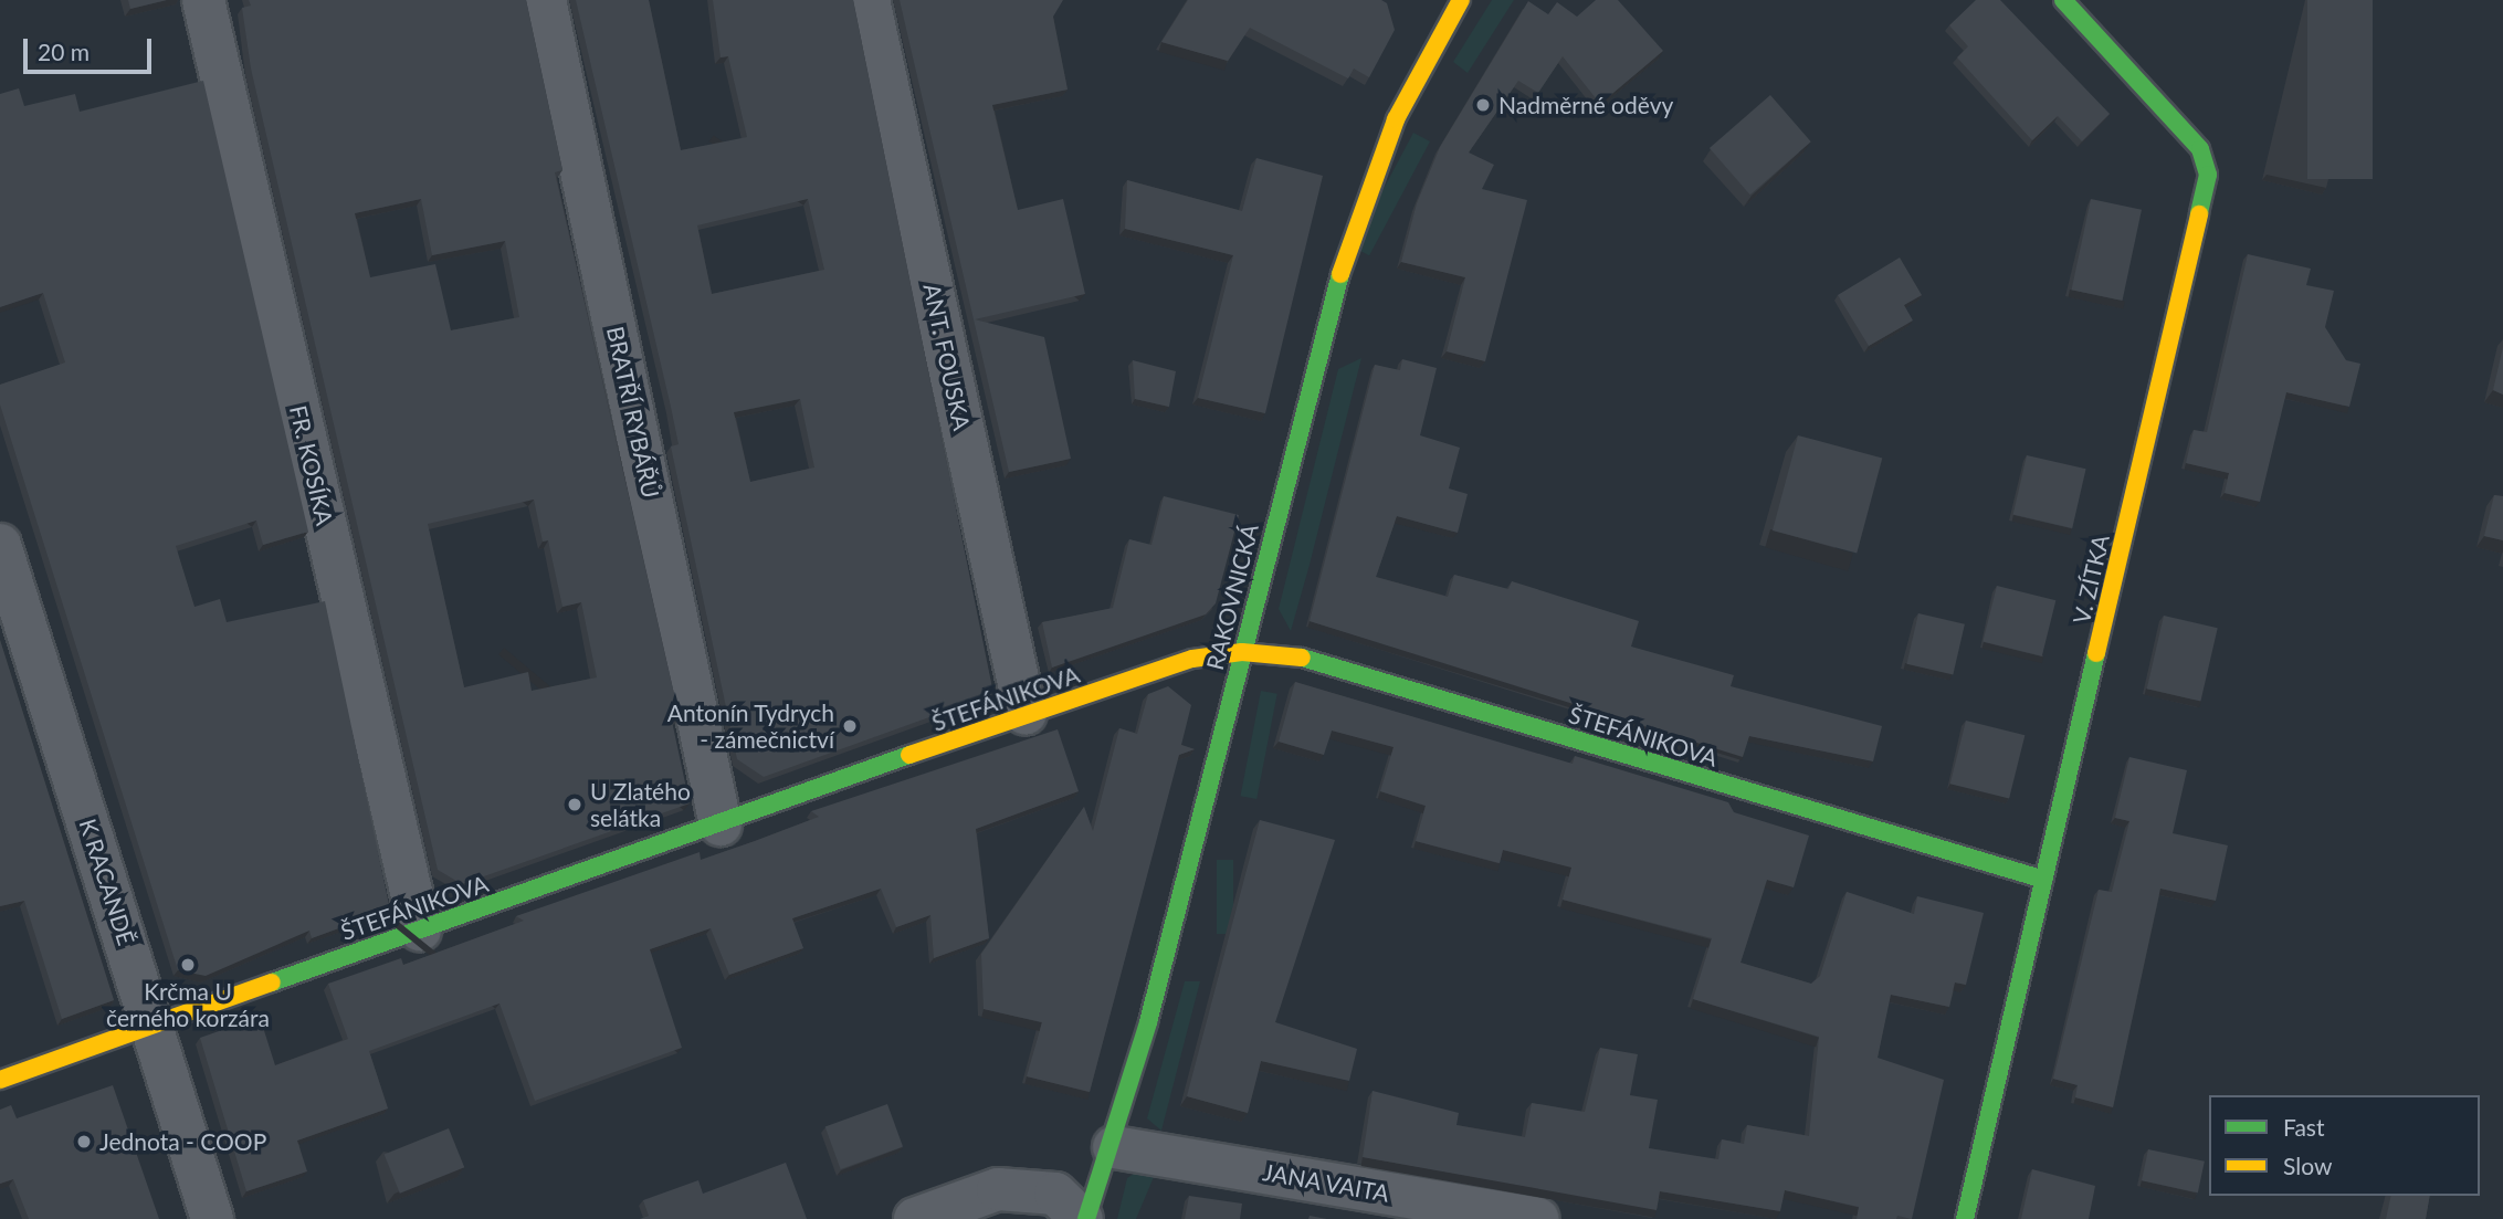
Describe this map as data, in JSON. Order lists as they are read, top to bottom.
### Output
{
  "streets": {
    "street": [
      "ANT. FOUSKA",
      "BRATŘÍ RYBÁŘŮ",
      "FR. KOSÍKA",
      "V. ZÍTKA",
      "RAKOVNICKÁ",
      "ŠTEFÁNIKOVA",
      "K RACANDĚ",
      "JANA VAITA"
    ]
  },
  "crossings": [
    ["ANT. FOUSKA", "ŠTEFÁNIKOVA"],
    ["BRATŘÍ RYBÁŘŮ", "ŠTEFÁNIKOVA"],
    ["FR. KOSÍKA", "ŠTEFÁNIKOVA"],
    ["V. ZÍTKA", "ŠTEFÁNIKOVA"],
    ["RAKOVNICKÁ", "ŠTEFÁNIKOVA"],
    ["RAKOVNICKÁ", "JANA VAITA"],
    ["ŠTEFÁNIKOVA", "K RACANDĚ"]
  ],
  "places": [
    "Nadměrné oděvy",
    "Antonín Tydrych - zámečnictví",
    "U Zlatého selátka",
    "Krčma U černého korzára",
    "Jednota - COOP"
  ],
  "legend": ["Fast", "Slow"],
  "scale_bar": "20 m"
}
